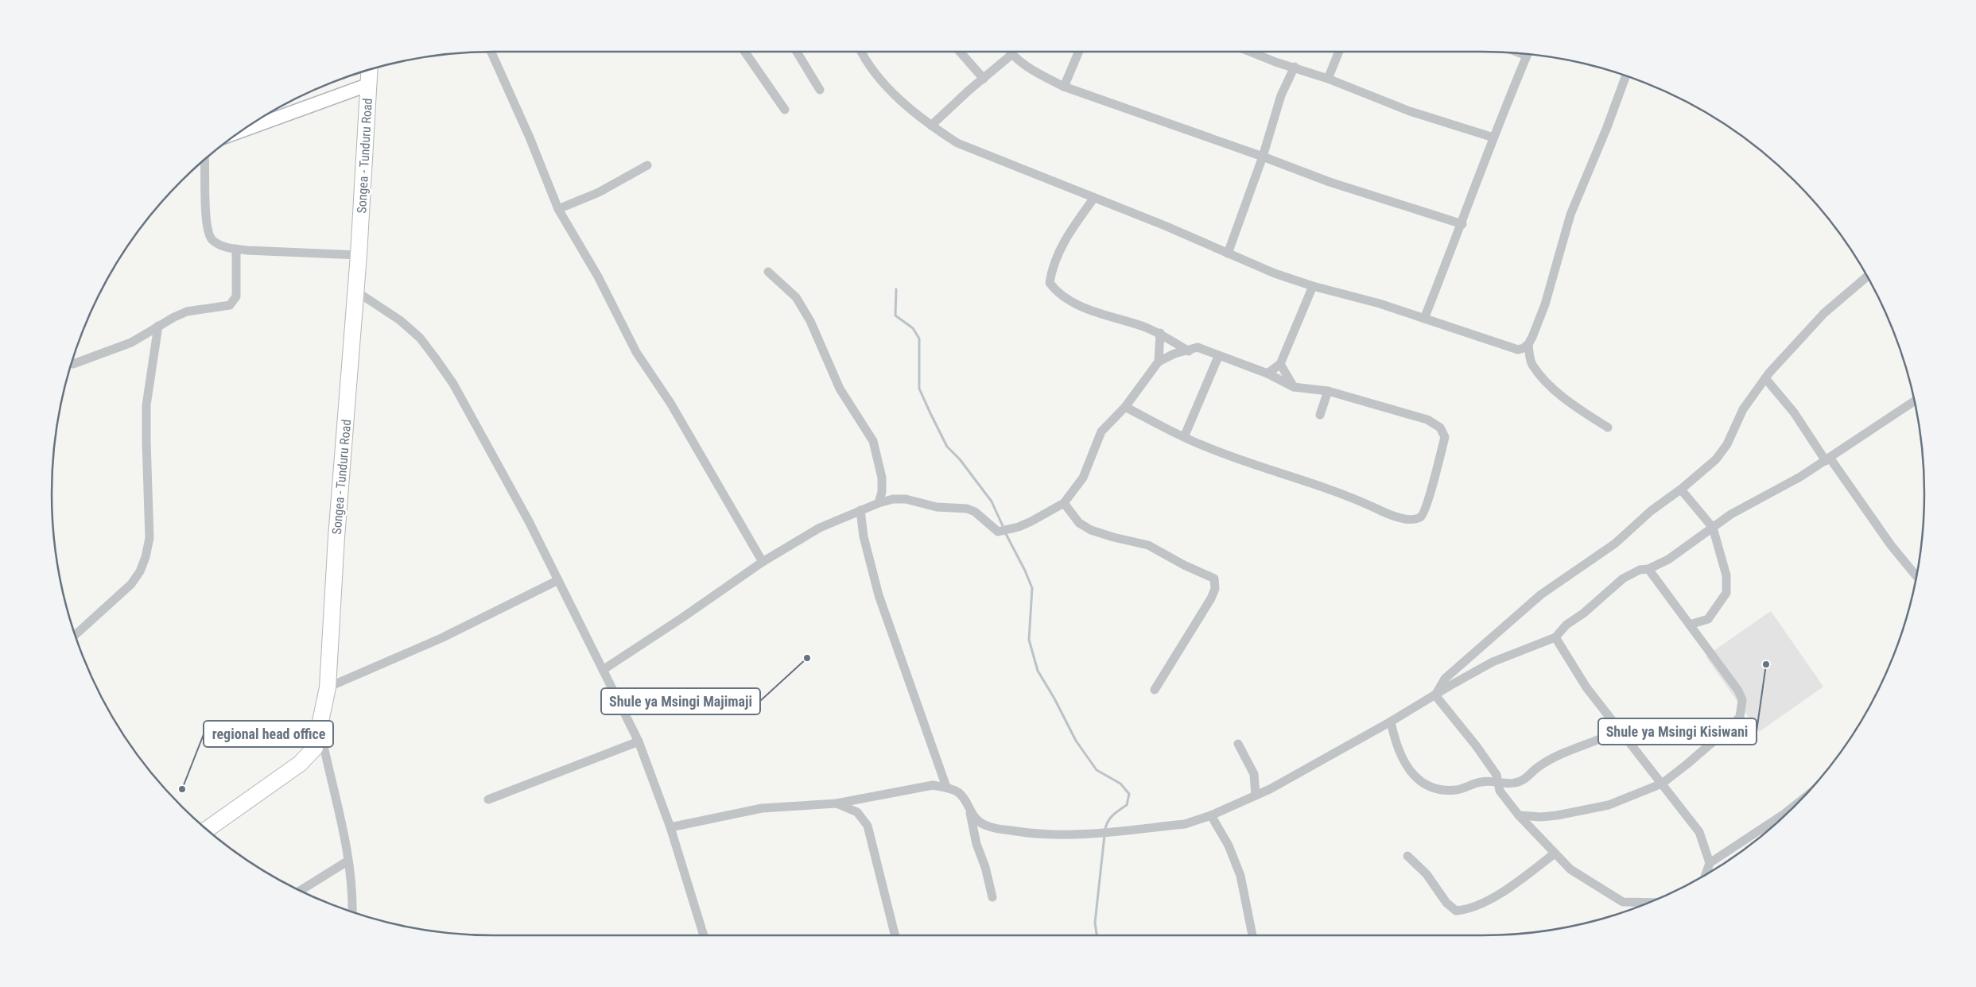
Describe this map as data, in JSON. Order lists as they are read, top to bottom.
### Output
{
  "streets": {
    "highway": ["Songea - Tunduru Road"]
  },
  "places": ["Shule ya Msingi Majimaji", "Shule ya Msingi Kisiwani", "regional head office"]
}
